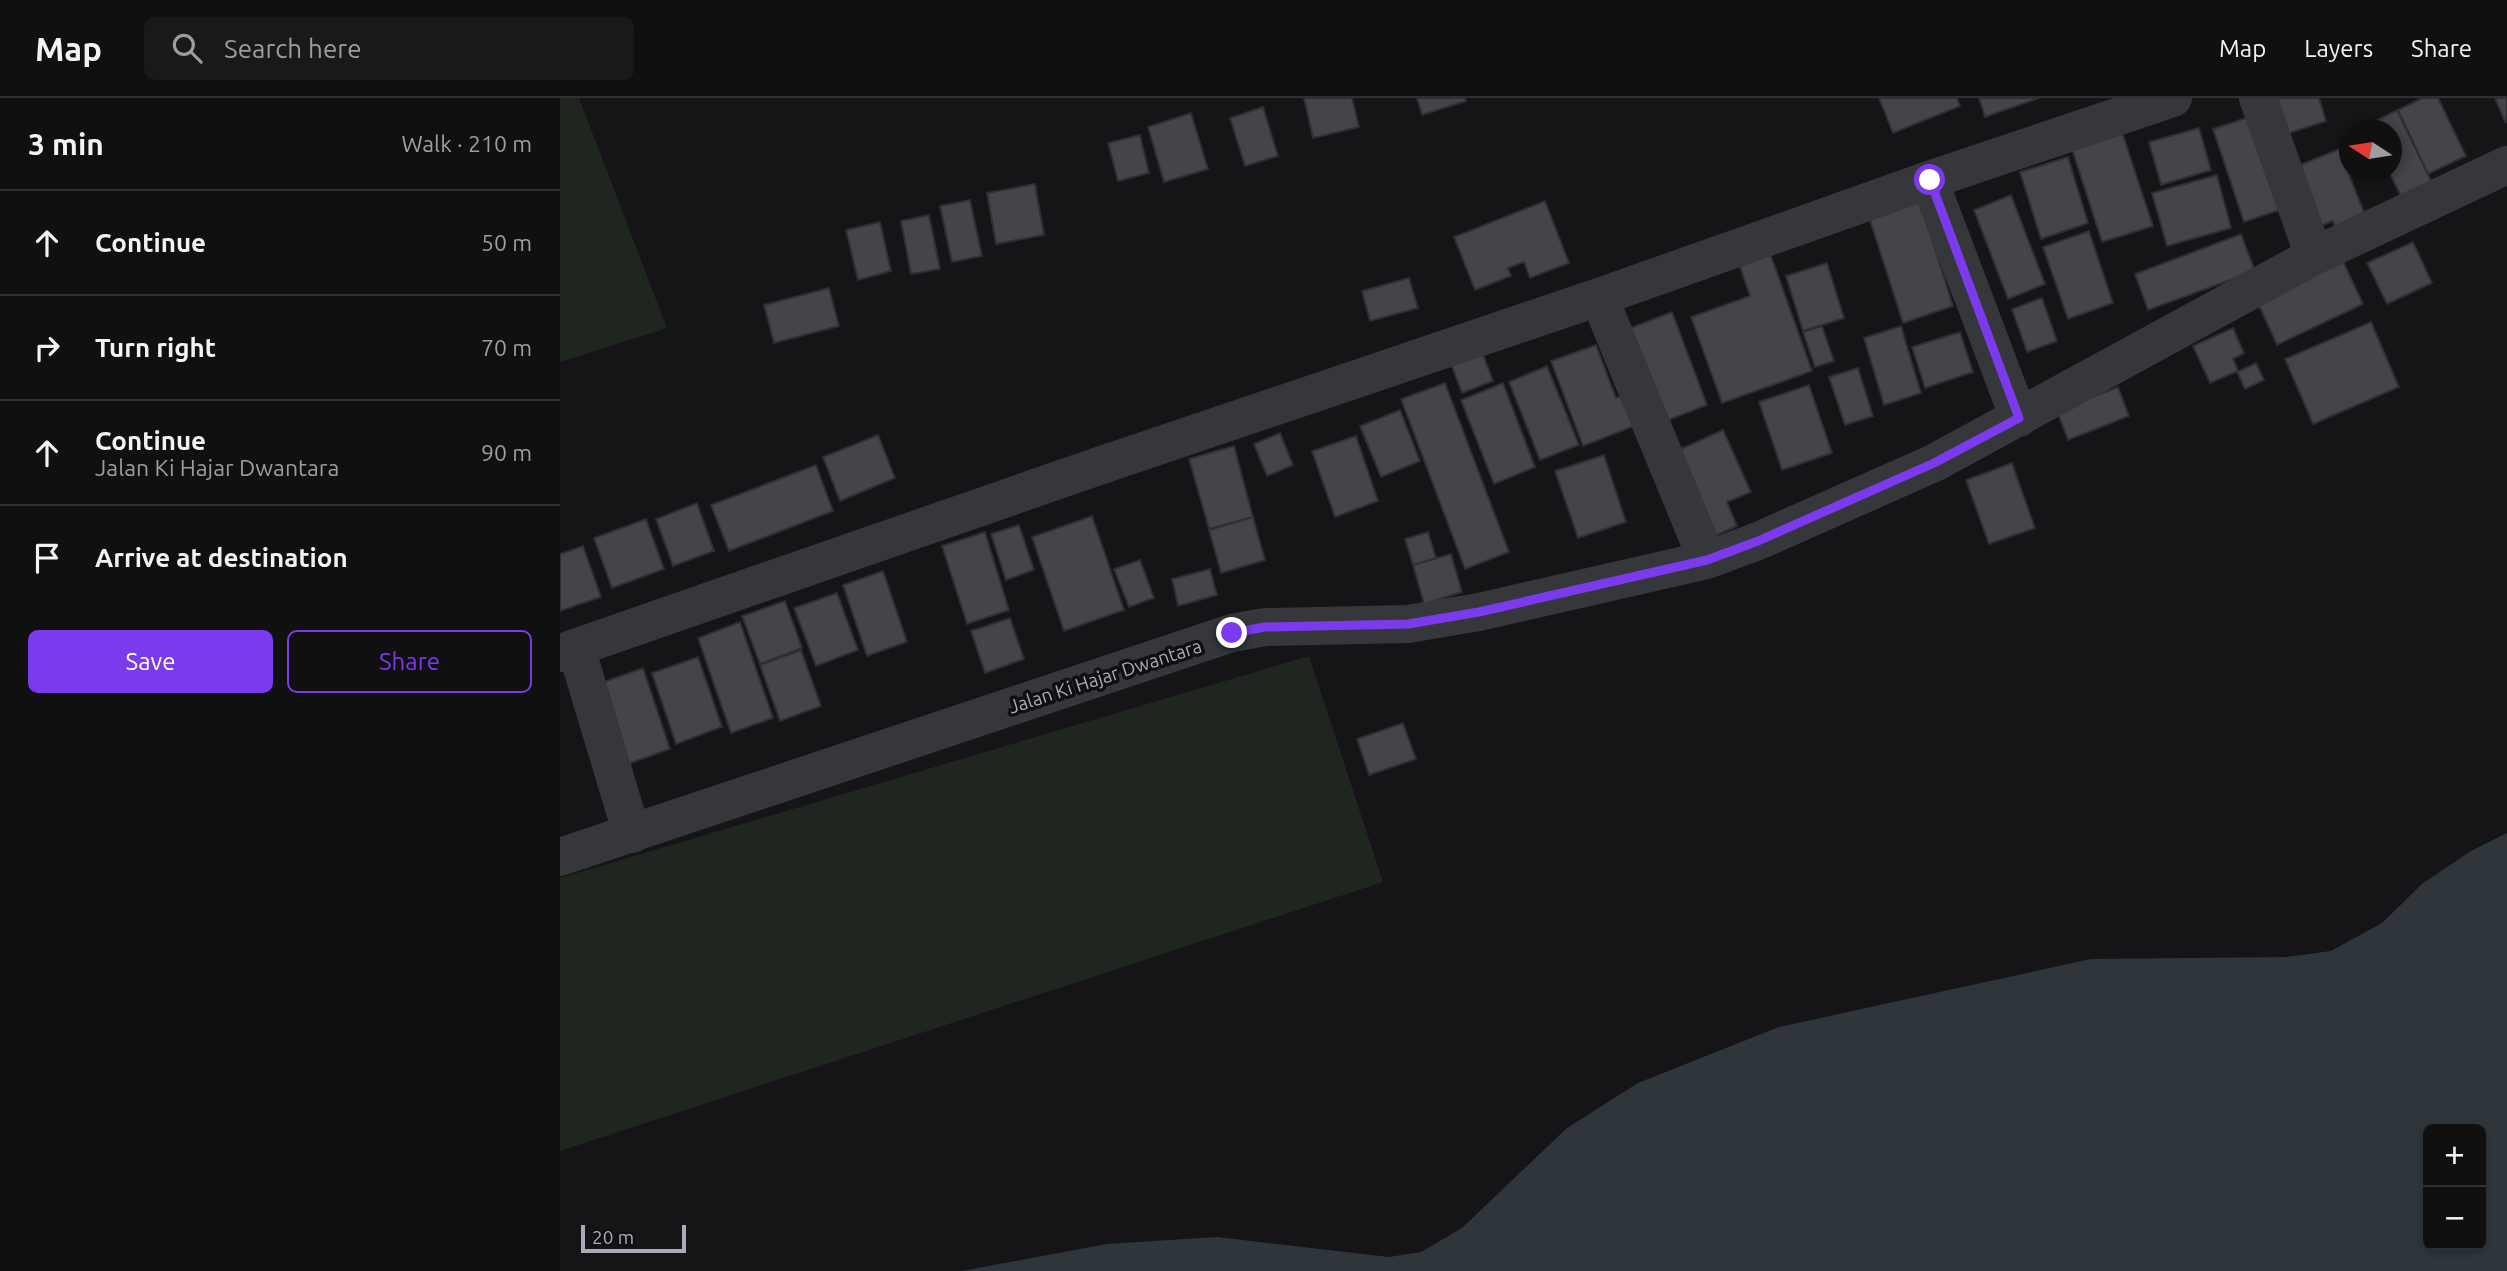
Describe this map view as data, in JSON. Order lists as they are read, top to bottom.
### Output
{
  "streets": {
    "street": ["Jalan Ki Hajar Dwantara"]
  },
  "scale_bar": "20 m",
  "north": "left",
  "page": {
    "header": "Map",
    "search": "Search here",
    "nav": ["Map", "Layers", "Share"],
    "heading": ["3 min", "Walk · 210 m"],
    "list": [
      ["Continue", "50 m"],
      ["Turn right", "70 m"],
      ["Continue", "Jalan Ki Hajar Dwantara", "90 m"],
      "Arrive at destination"
    ],
    "buttons": ["Save", "Share"],
    "map_buttons": ["+", "−"],
    "scale": "20 m"
  }
}
